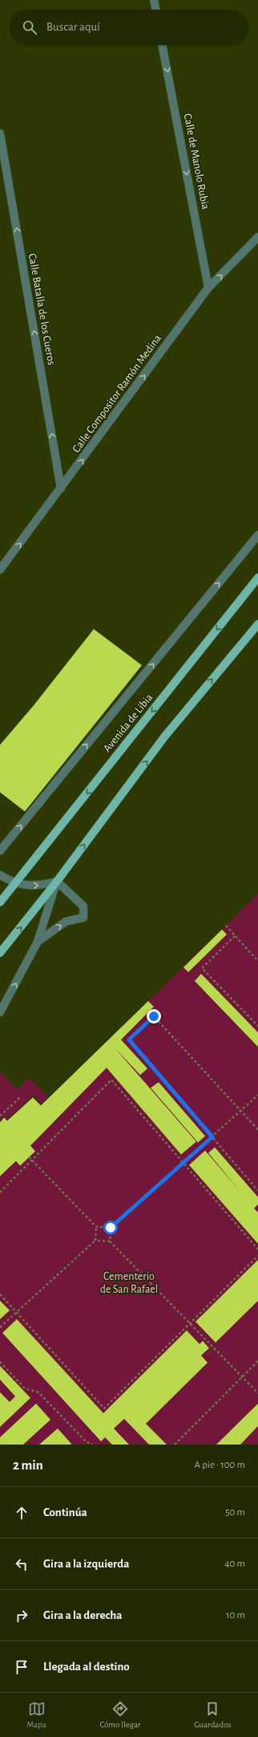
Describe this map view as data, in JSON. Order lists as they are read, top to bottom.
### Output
{
  "streets": {
    "main road": ["Avenida de Libia"],
    "street": ["Calle de Manolo Rubia", "Calle Batalla de los Cueros", "Calle Compositor Ramón Medina"]
  },
  "crossings": [
    ["Calle de Manolo Rubia", "Calle Compositor Ramón Medina"],
    ["Calle Batalla de los Cueros", "Calle Compositor Ramón Medina"]
  ],
  "one_way": ["Calle de Manolo Rubia", "Calle Batalla de los Cueros", "Calle Compositor Ramón Medina"],
  "parks": ["Cementerio de San Rafael"],
  "page": {
    "search": "Buscar aquí",
    "heading": ["2 min", "A pie · 100 m"],
    "list": [
      ["Continúa", "50 m"],
      ["Gira a la izquierda", "40 m"],
      ["Gira a la derecha", "10 m"],
      "Llegada al destino"
    ],
    "nav": ["Mapa", "Cómo llegar", "Guardados"]
  }
}
